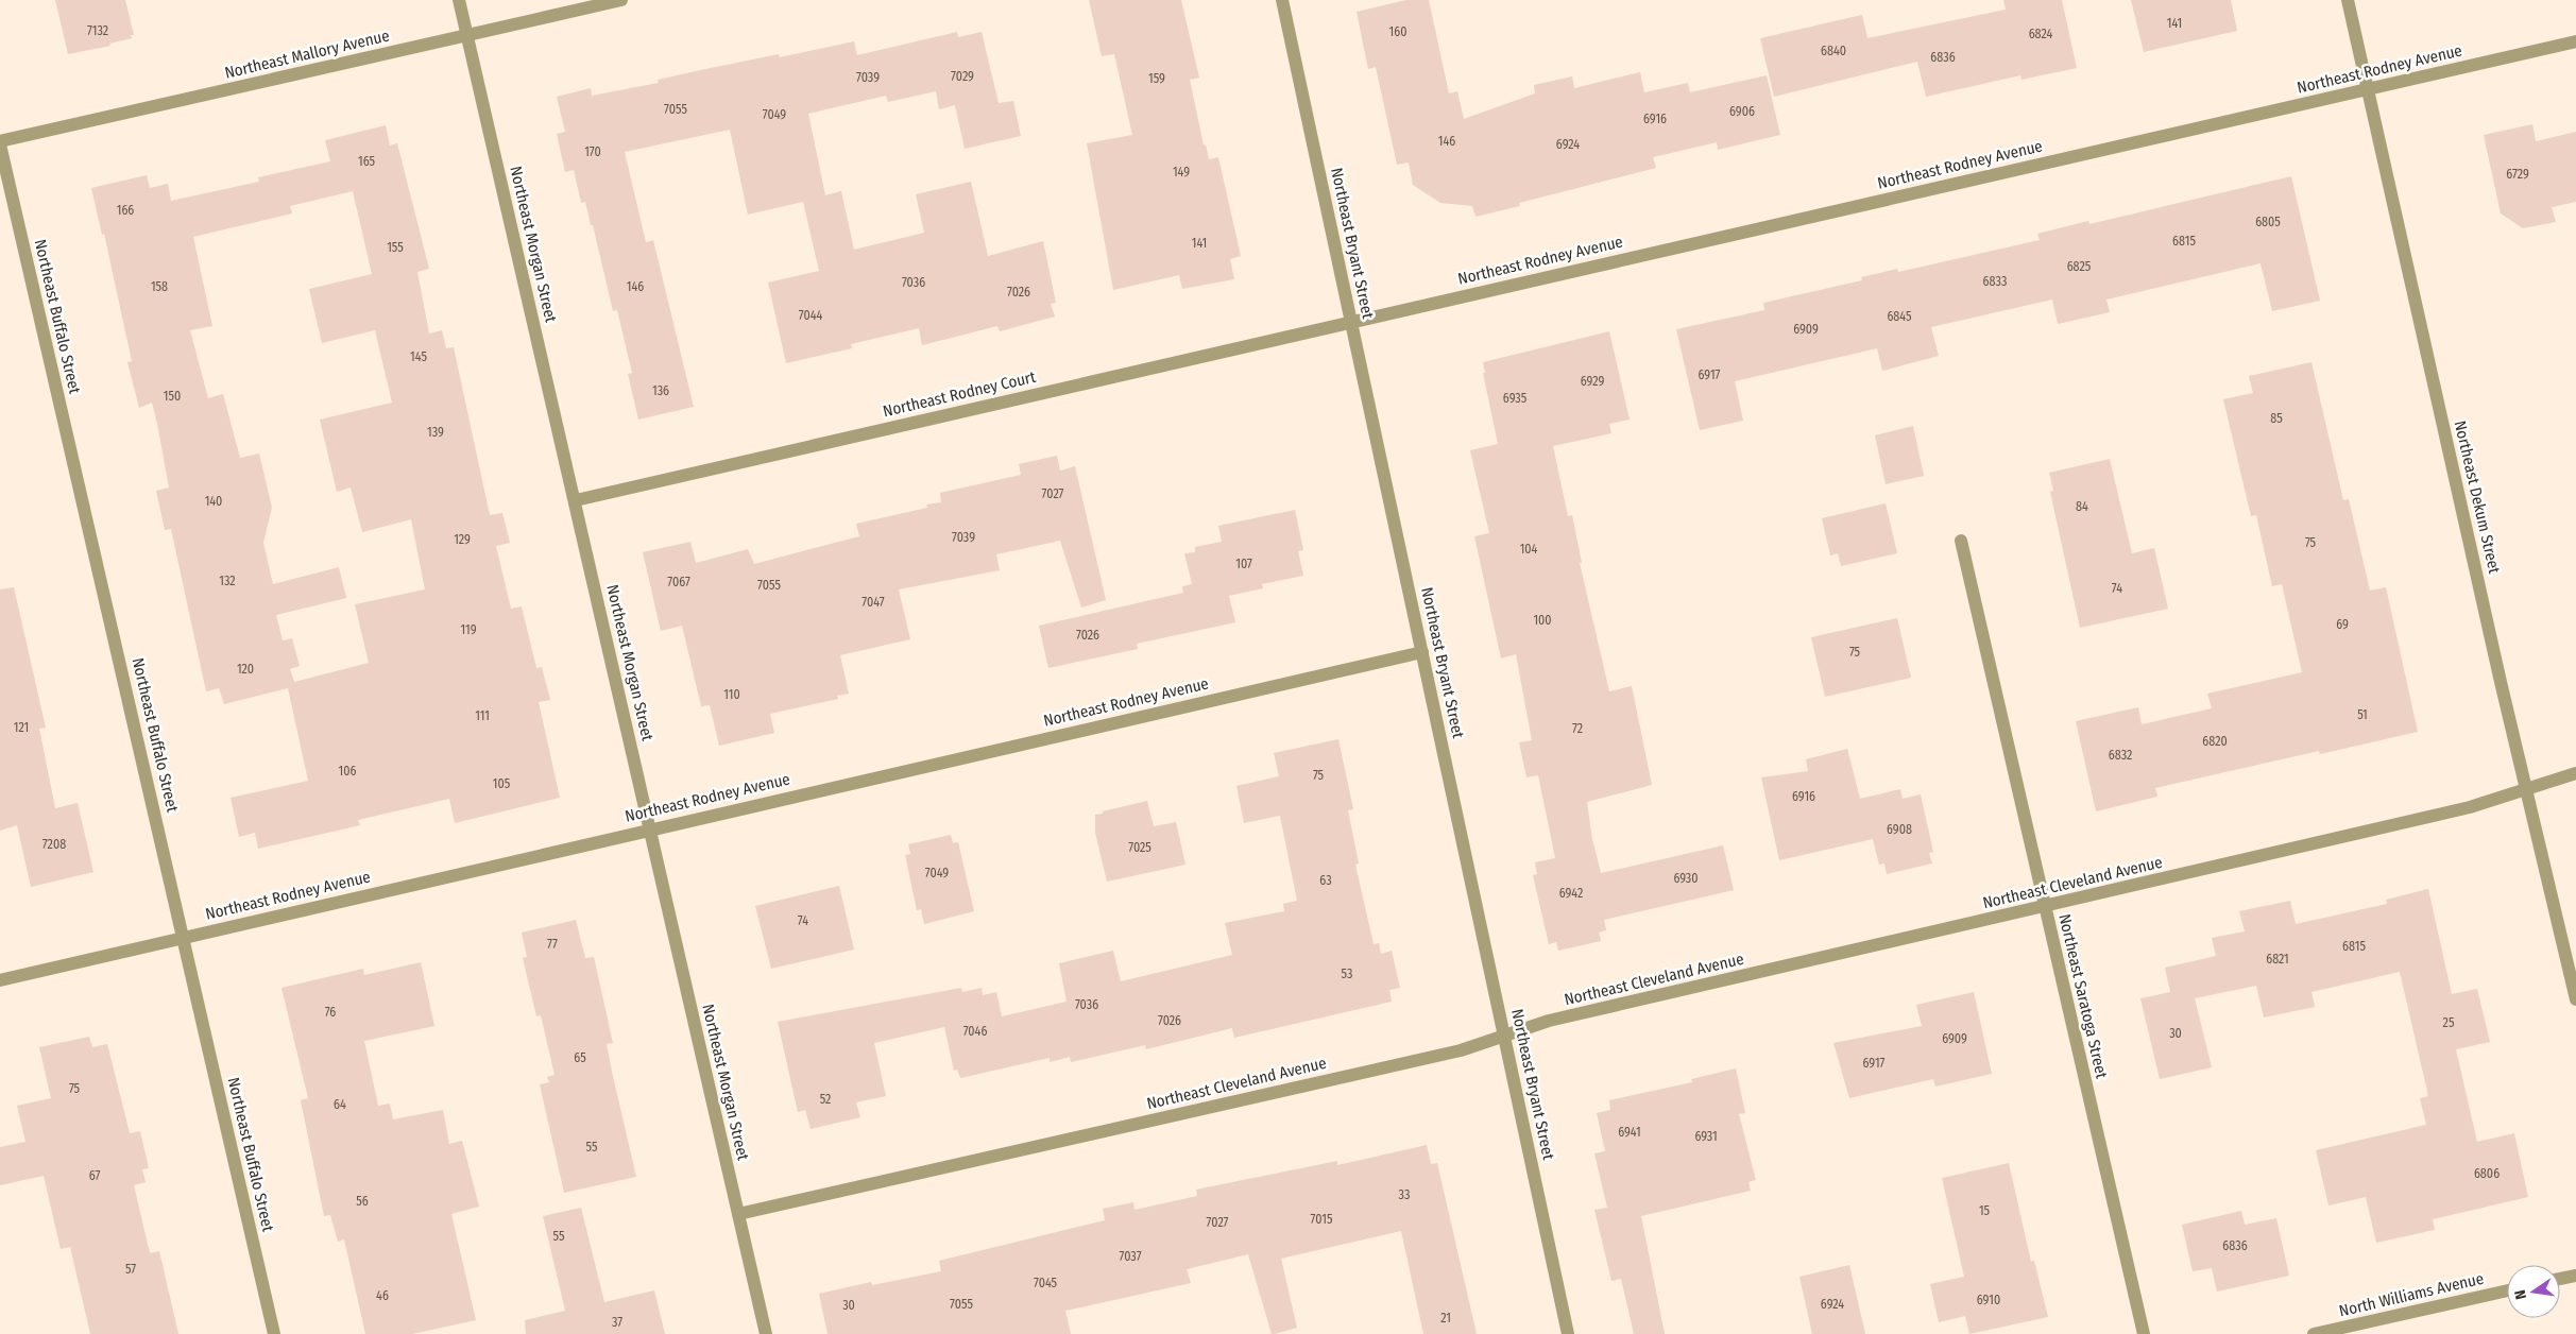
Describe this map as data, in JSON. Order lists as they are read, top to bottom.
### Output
{
  "streets": {
    "street": [
      "Northeast Mallory Avenue",
      "Northeast Rodney Avenue",
      "Northeast Bryant Street",
      "Northeast Morgan Street",
      "Northeast Buffalo Street",
      "Northeast Rodney Court",
      "Northeast Dekum Street",
      "Northeast Cleveland Avenue",
      "Northeast Saratoga Street",
      "North Williams Avenue"
    ]
  },
  "crossings": [
    ["Northeast Mallory Avenue", "Northeast Morgan Street"],
    ["Northeast Mallory Avenue", "Northeast Buffalo Street"],
    ["Northeast Rodney Avenue", "Northeast Bryant Street"],
    ["Northeast Rodney Avenue", "Northeast Morgan Street"],
    ["Northeast Rodney Avenue", "Northeast Buffalo Street"],
    ["Northeast Rodney Avenue", "Northeast Rodney Court"],
    ["Northeast Rodney Avenue", "Northeast Dekum Street"],
    ["Northeast Bryant Street", "Northeast Rodney Court"],
    ["Northeast Bryant Street", "Northeast Cleveland Avenue"],
    ["Northeast Morgan Street", "Northeast Rodney Court"],
    ["Northeast Morgan Street", "Northeast Cleveland Avenue"],
    ["Northeast Dekum Street", "Northeast Cleveland Avenue"],
    ["Northeast Cleveland Avenue", "Northeast Saratoga Street"]
  ],
  "house_numbers": [
    "141",
    "7132",
    "160",
    "6824",
    "6840",
    "6836",
    "7029",
    "7039",
    "159",
    "7055",
    "6906",
    "7049",
    "6916",
    "146",
    "6924",
    "170",
    "165",
    "149",
    "6729",
    "166",
    "6805",
    "6815",
    "141",
    "155",
    "6825",
    "6833",
    "7036",
    "158",
    "146",
    "7026",
    "7044",
    "6845",
    "6909",
    "145",
    "6917",
    "6929",
    "136",
    "150",
    "6935",
    "85",
    "139",
    "7027",
    "140",
    "84",
    "7039",
    "129",
    "75",
    "104",
    "107",
    "132",
    "7067",
    "7055",
    "74",
    "7047",
    "100",
    "69",
    "119",
    "7026",
    "75",
    "120",
    "110",
    "51",
    "111",
    "121",
    "72",
    "6820",
    "6832",
    "106",
    "75",
    "105",
    "6916",
    "6908",
    "7208",
    "7025",
    "7049",
    "6930",
    "63",
    "6942",
    "74",
    "77",
    "6815",
    "6821",
    "53",
    "7036",
    "76",
    "7026",
    "25",
    "7046",
    "30",
    "6909",
    "65",
    "6917",
    "75",
    "52",
    "64",
    "6941",
    "6931",
    "55",
    "6806",
    "67",
    "33",
    "56",
    "15",
    "7015",
    "7027",
    "55",
    "6836",
    "7037",
    "57",
    "7045",
    "46",
    "6910",
    "7055",
    "6924",
    "30",
    "21",
    "37"
  ],
  "north": "left"
}
